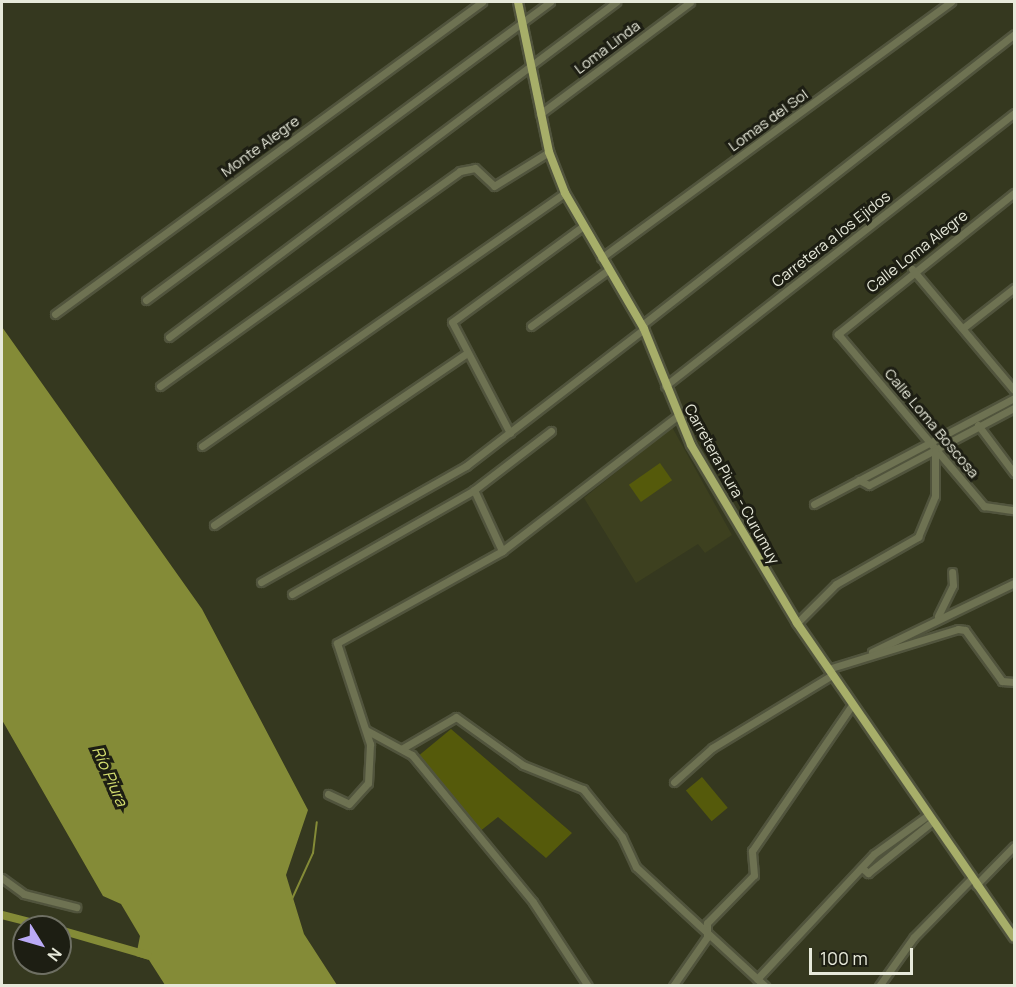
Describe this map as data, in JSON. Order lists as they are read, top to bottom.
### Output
{
  "streets": {
    "main road": ["Carretera Piura - Curumuy"],
    "street": [
      "Loma Linda",
      "Lomas del Sol",
      "Monte Alegre",
      "Carretera a los Ejidos",
      "Calle Loma Alegre",
      "Calle Loma Boscosa"
    ]
  },
  "crossings": [
    ["Loma Linda", "Carretera Piura - Curumuy"],
    ["Lomas del Sol", "Carretera Piura - Curumuy"],
    ["Carretera a los Ejidos", "Carretera Piura - Curumuy"],
    ["Calle Loma Alegre", "Calle Loma Boscosa"]
  ],
  "water": ["Río Piura"],
  "scale_bar": "100 m",
  "north": "bottom right"
}
